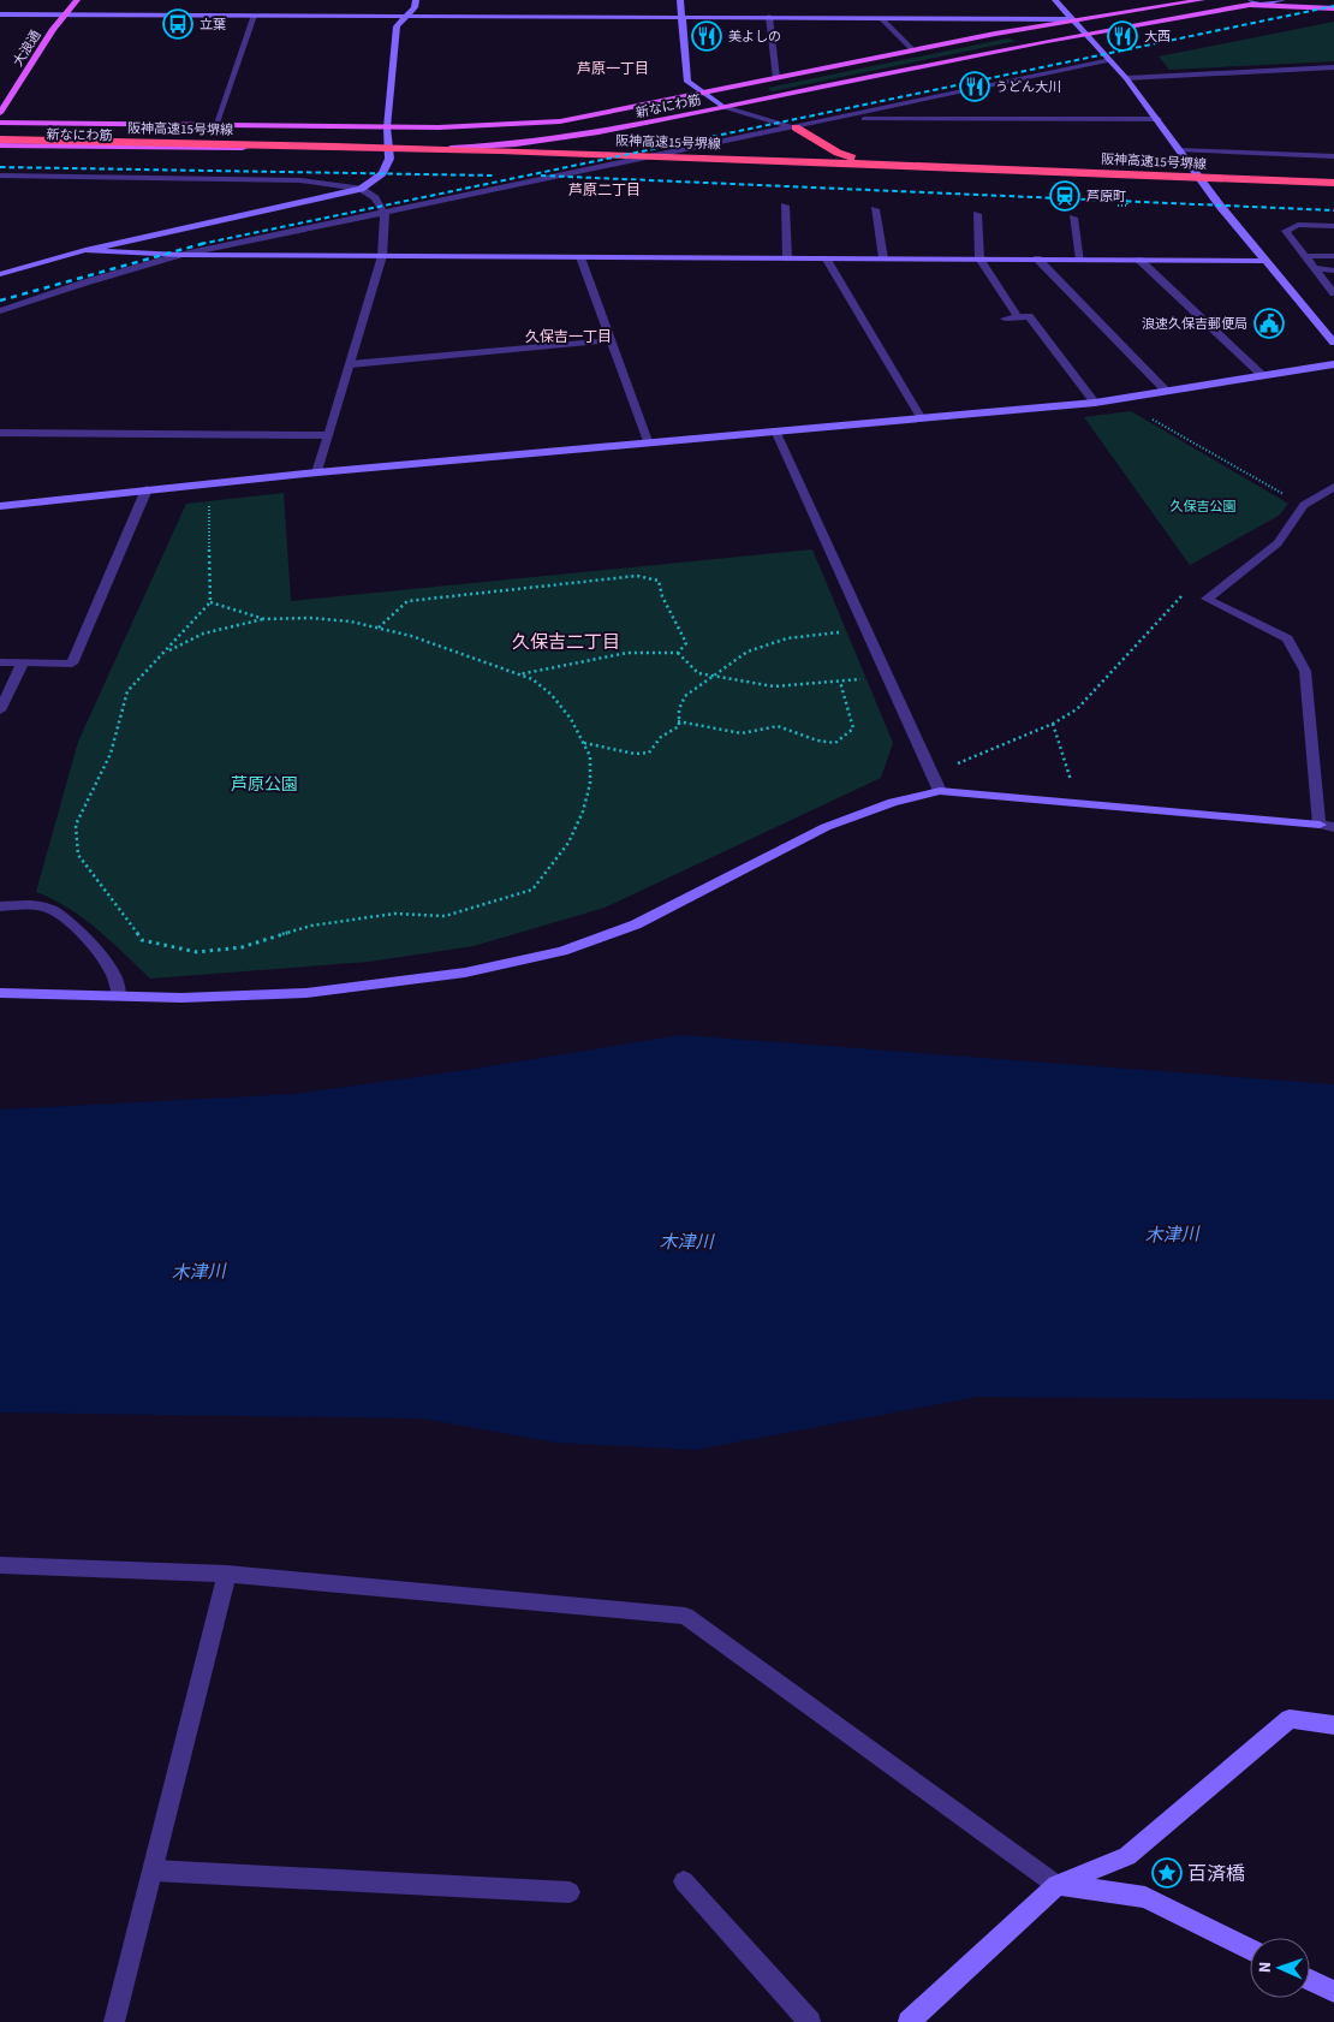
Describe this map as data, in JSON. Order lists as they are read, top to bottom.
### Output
{
  "streets": {
    "highway": ["阪神高速15号堺線"],
    "main road": ["大浪通", "新なにわ筋"]
  },
  "districts": [
    "芦原一丁目",
    "芦原二丁目",
    "久保吉一丁目",
    "久保吉二丁目"
  ],
  "water": ["木津川"],
  "parks": ["久保吉公園", "芦原公園"],
  "places": {
    "bus stop": ["立葉"],
    "restaurant": ["美よしの", "大西", "うどん大川"],
    "station": ["芦原町"],
    "public building": ["浪速久保吉郵便局"],
    "place": ["百済橋"]
  },
  "north": "left"
}
